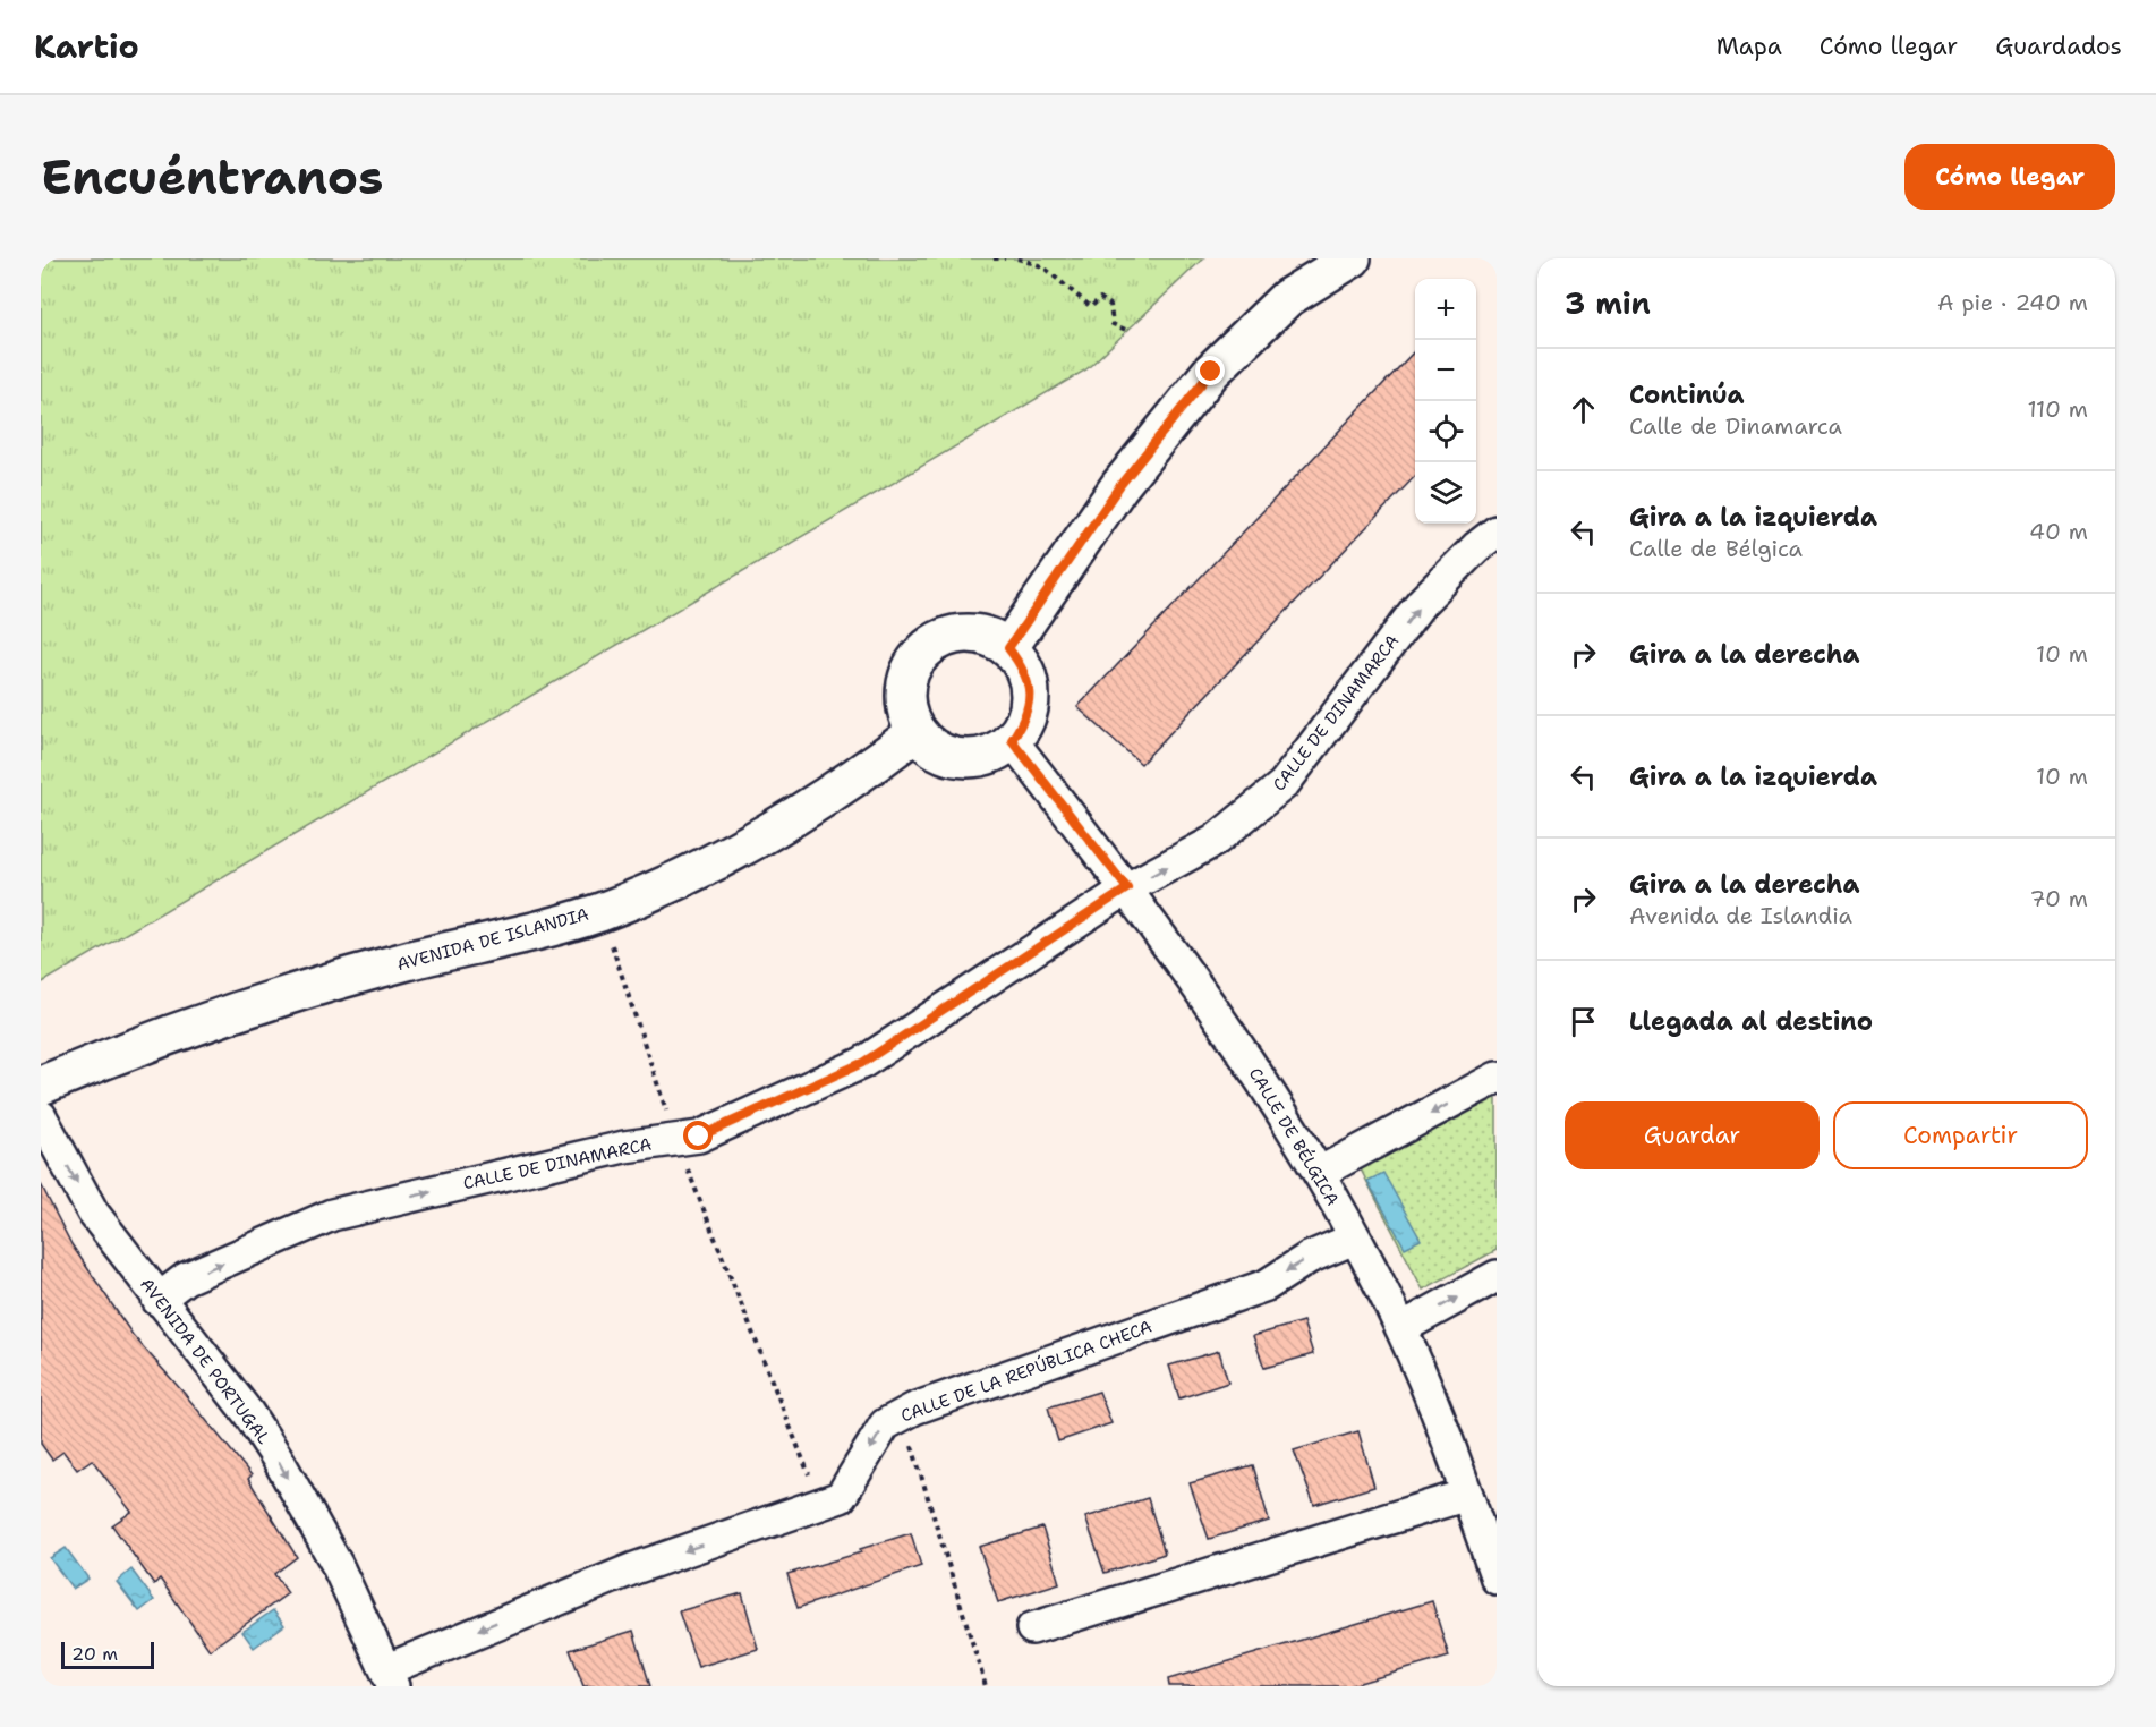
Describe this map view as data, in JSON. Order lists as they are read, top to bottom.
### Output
{
  "streets": {
    "street": [
      "CALLE DE DINAMARCA",
      "AVENIDA DE ISLANDIA",
      "CALLE DE BÉLGICA",
      "AVENIDA DE PORTUGAL",
      "CALLE DE LA REPÚBLICA CHECA"
    ]
  },
  "crossings": [
    ["CALLE DE DINAMARCA", "CALLE DE BÉLGICA"],
    ["CALLE DE DINAMARCA", "AVENIDA DE PORTUGAL"],
    ["AVENIDA DE ISLANDIA", "CALLE DE BÉLGICA"],
    ["CALLE DE BÉLGICA", "CALLE DE LA REPÚBLICA CHECA"],
    ["AVENIDA DE PORTUGAL", "CALLE DE LA REPÚBLICA CHECA"]
  ],
  "one_way": ["CALLE DE DINAMARCA", "AVENIDA DE PORTUGAL"],
  "scale_bar": "20 m",
  "page": {
    "header": "Kartio",
    "nav": ["Mapa", "Cómo llegar", "Guardados"],
    "buttons": [
      "Cómo llegar",
      ["Guardar", "Compartir"]
    ],
    "title": "Encuéntranos",
    "heading": ["3 min", "A pie · 240 m"],
    "map_buttons": ["+", "−"],
    "list": [
      ["Continúa", "Calle de Dinamarca", "110 m"],
      ["Gira a la izquierda", "Calle de Bélgica", "40 m"],
      ["Gira a la derecha", "10 m"],
      ["Gira a la izquierda", "10 m"],
      ["Gira a la derecha", "Avenida de Islandia", "70 m"],
      "Llegada al destino"
    ],
    "scale": "20 m"
  }
}
